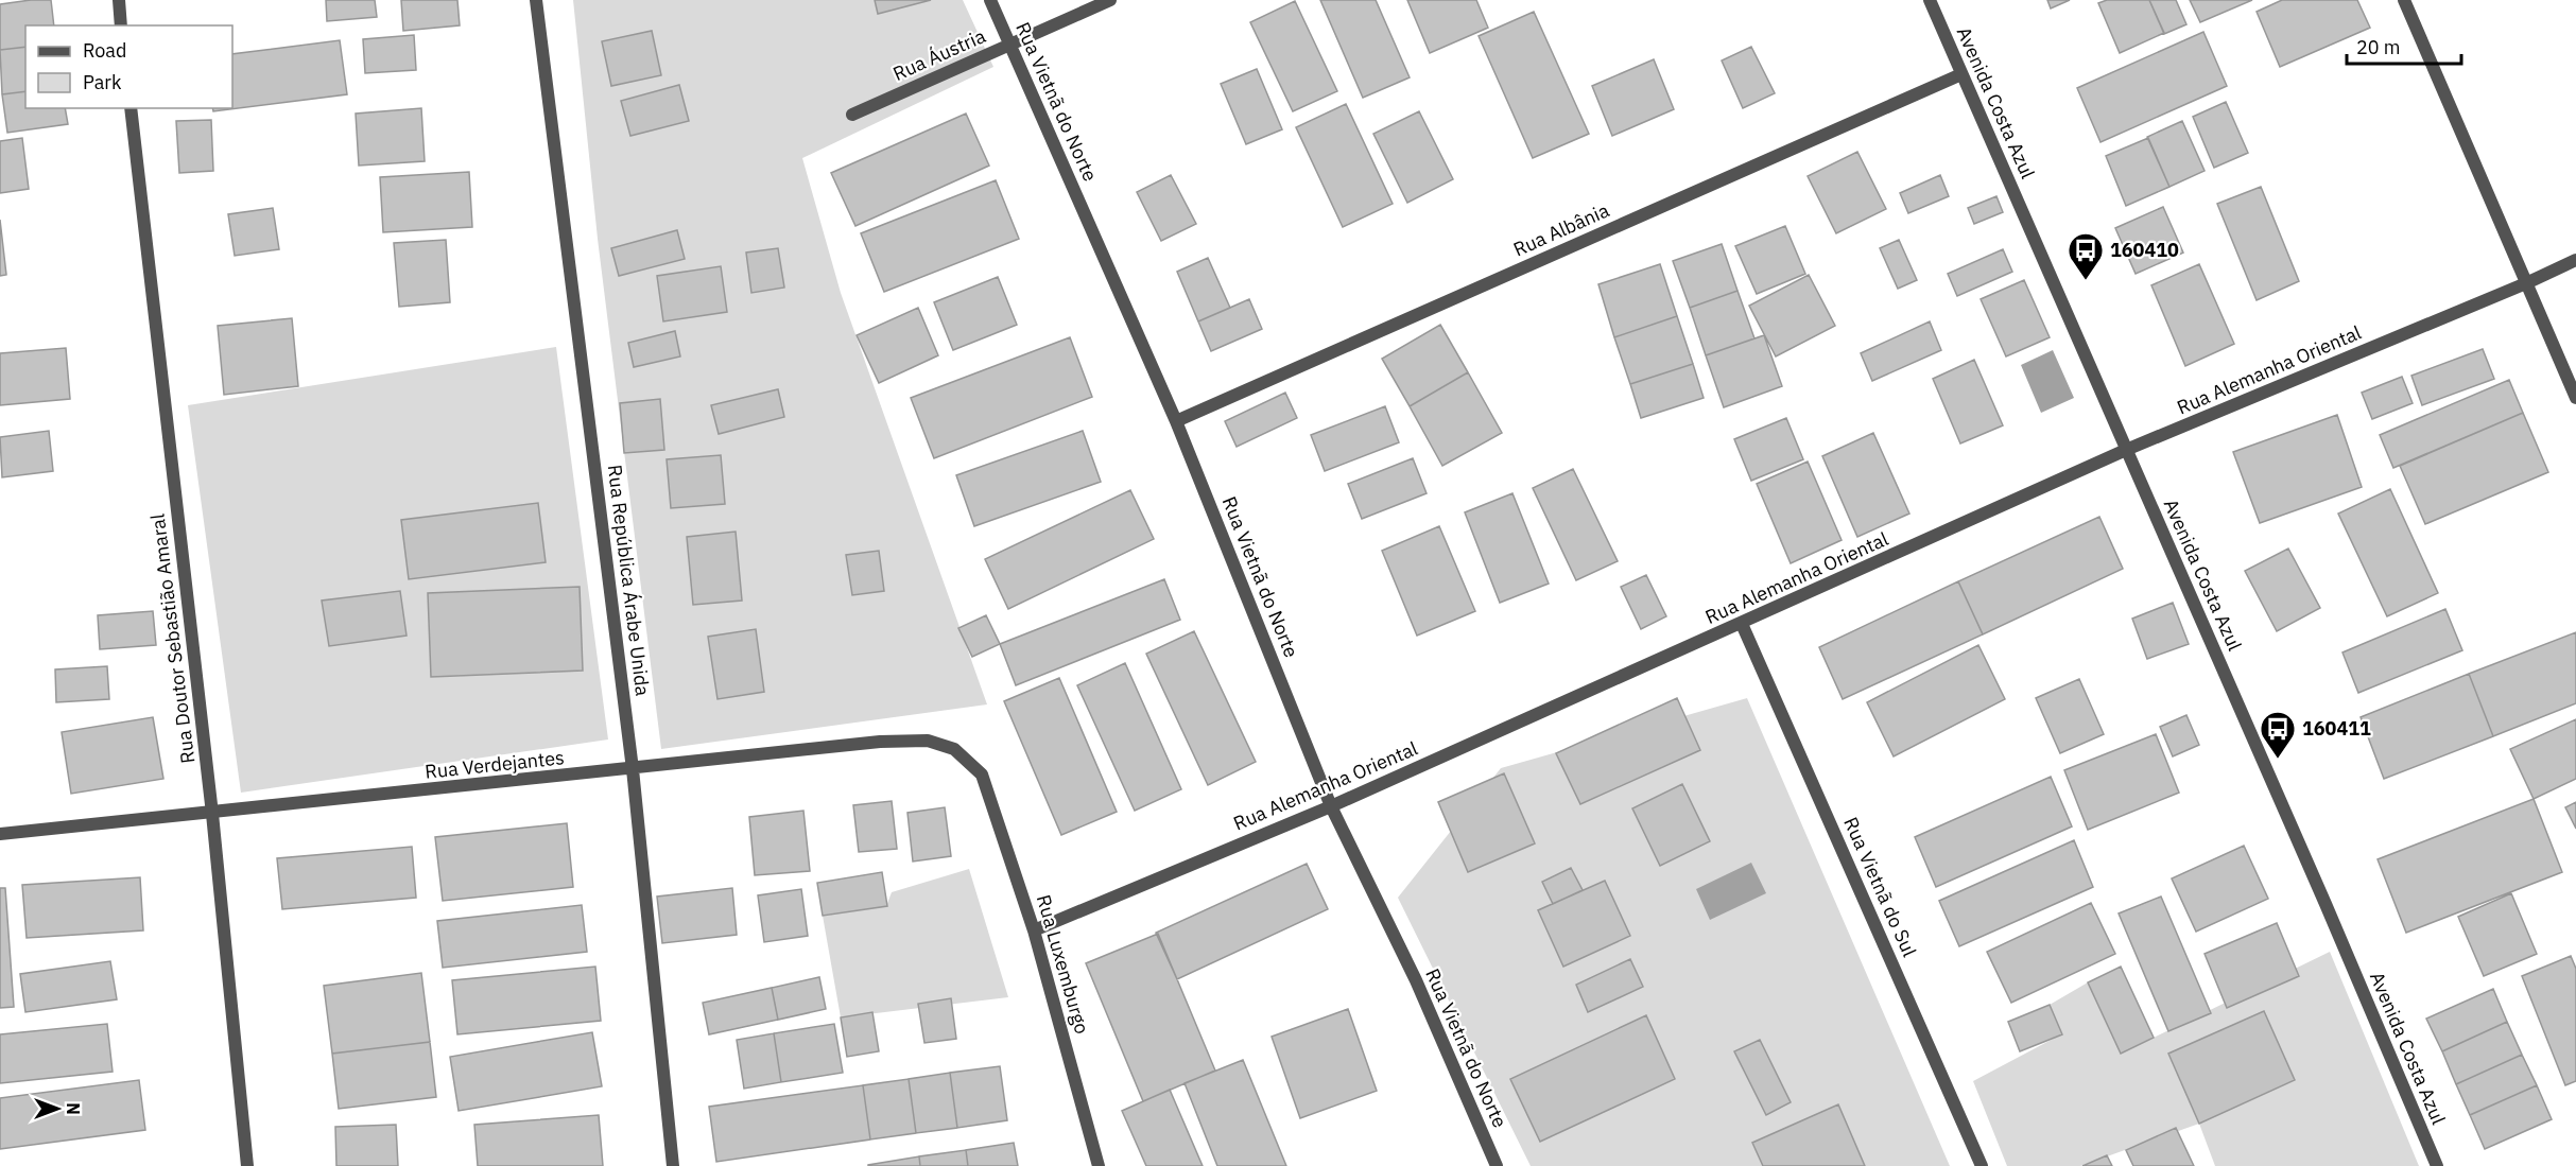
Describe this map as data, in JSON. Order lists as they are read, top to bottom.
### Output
{
  "streets": {
    "street": [
      "Rua Áustria",
      "Rua Vietnã do Norte",
      "Avenida Costa Azul",
      "Rua Albânia",
      "Rua Alemanha Oriental",
      "Rua República Árabe Unida",
      "Rua Doutor Sebastião Amaral",
      "Rua Verdejantes",
      "Rua Vietnã do Sul",
      "Rua Luxemburgo"
    ]
  },
  "crossings": [
    ["Rua Áustria", "Rua Vietnã do Norte"],
    ["Rua Vietnã do Norte", "Rua Albânia"],
    ["Rua Vietnã do Norte", "Rua Alemanha Oriental"],
    ["Avenida Costa Azul", "Rua Albânia"],
    ["Avenida Costa Azul", "Rua Alemanha Oriental"],
    ["Rua Alemanha Oriental", "Rua Vietnã do Sul"],
    ["Rua Alemanha Oriental", "Rua Luxemburgo"],
    ["Rua República Árabe Unida", "Rua Verdejantes"],
    ["Rua Doutor Sebastião Amaral", "Rua Verdejantes"],
    ["Rua Verdejantes", "Rua Luxemburgo"]
  ],
  "places": {
    "bus stop": ["160410", "160411"]
  },
  "legend": ["Road", "Park"],
  "scale_bar": "20 m",
  "north": "right"
}
